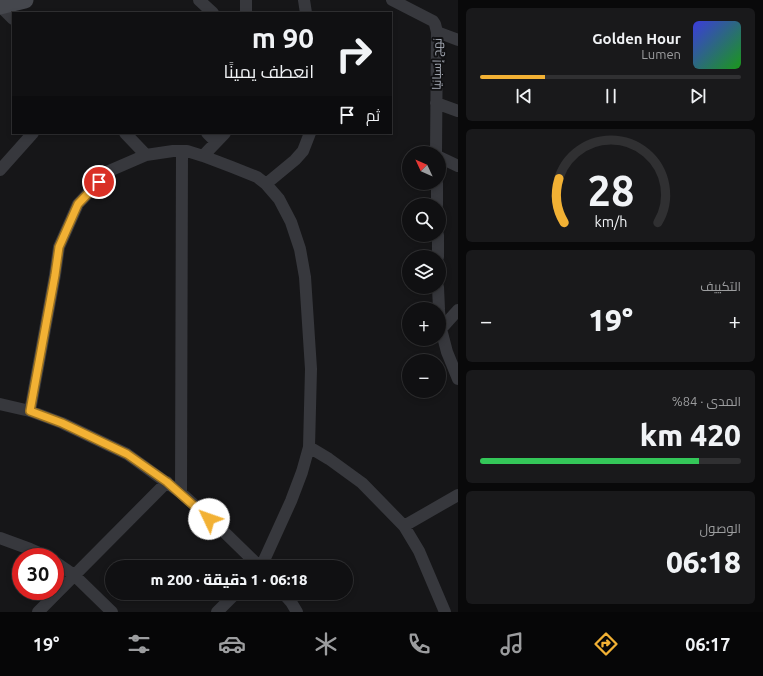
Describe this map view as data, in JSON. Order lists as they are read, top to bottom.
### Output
{
  "streets": {
    "street": ["نهج إسبانيا"]
  },
  "north": "top left",
  "page": {
    "turn": ["90 m", "انعطف يمينًا"],
    "song": ["Golden Hour", "Lumen"],
    "then": "ثم",
    "map_buttons": ["+", "−"],
    "tile": [
      "التكييف",
      ["المدى · 84%", "420 km"],
      ["الوصول", "06:18"]
    ],
    "heat": ["−", "19°", "+"],
    "limit": "30",
    "trip": "06:18 · 1 دقيقة · 200 m",
    "tabs": ["06:17", "19°"],
    "gauge": ["28", "km/h"]
  }
}
